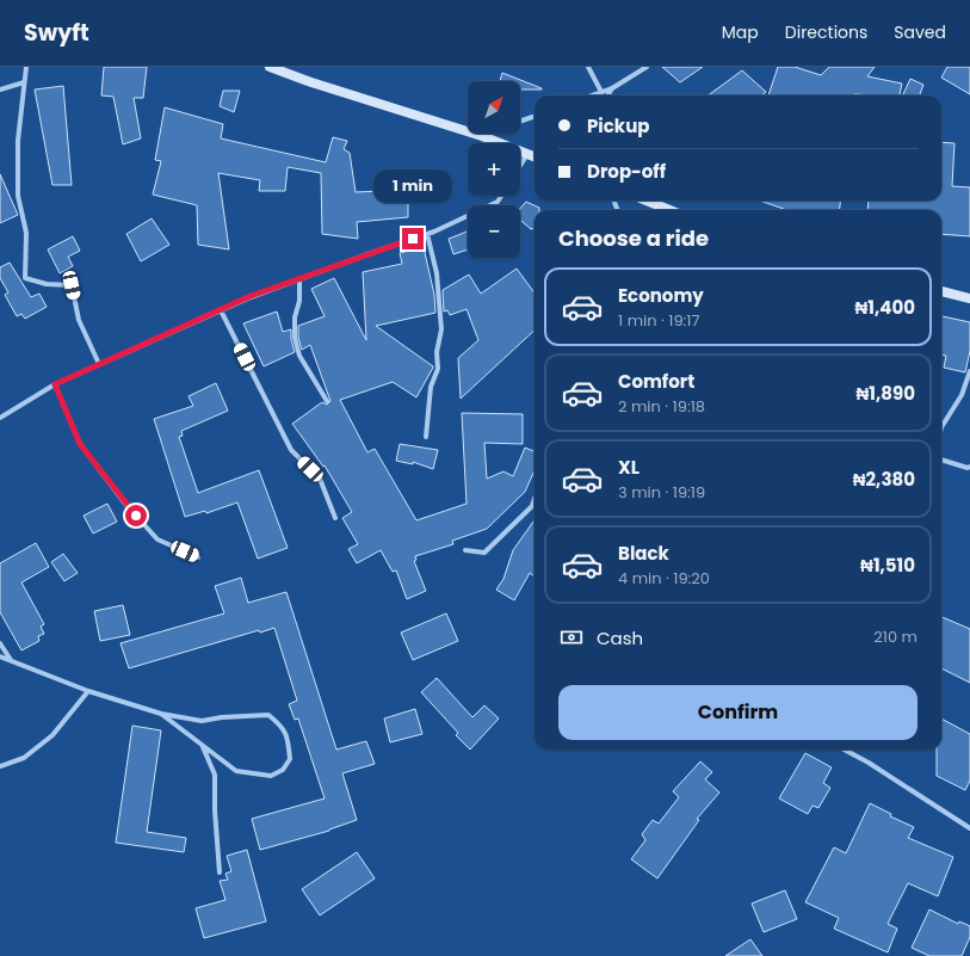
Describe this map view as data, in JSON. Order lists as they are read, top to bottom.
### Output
{
  "north": "top right",
  "page": {
    "header": "Swyft",
    "nav": ["Map", "Directions", "Saved"],
    "map_buttons": ["+", "−"],
    "banner": ["Pickup", "Drop-off"],
    "bubble": "1 min",
    "heading": "Choose a ride",
    "list": [
      {
        "name": "Economy",
        "note": "1 min · 19:17",
        "value": "₦1,400"
      },
      {
        "name": "Comfort",
        "note": "2 min · 19:18",
        "value": "₦1,890"
      },
      {
        "name": "XL",
        "note": "3 min · 19:19",
        "value": "₦2,380"
      },
      {
        "name": "Black",
        "note": "4 min · 19:20",
        "value": "₦1,510"
      }
    ],
    "pay": ["Cash", "210 m"],
    "buttons": "Confirm"
  }
}
